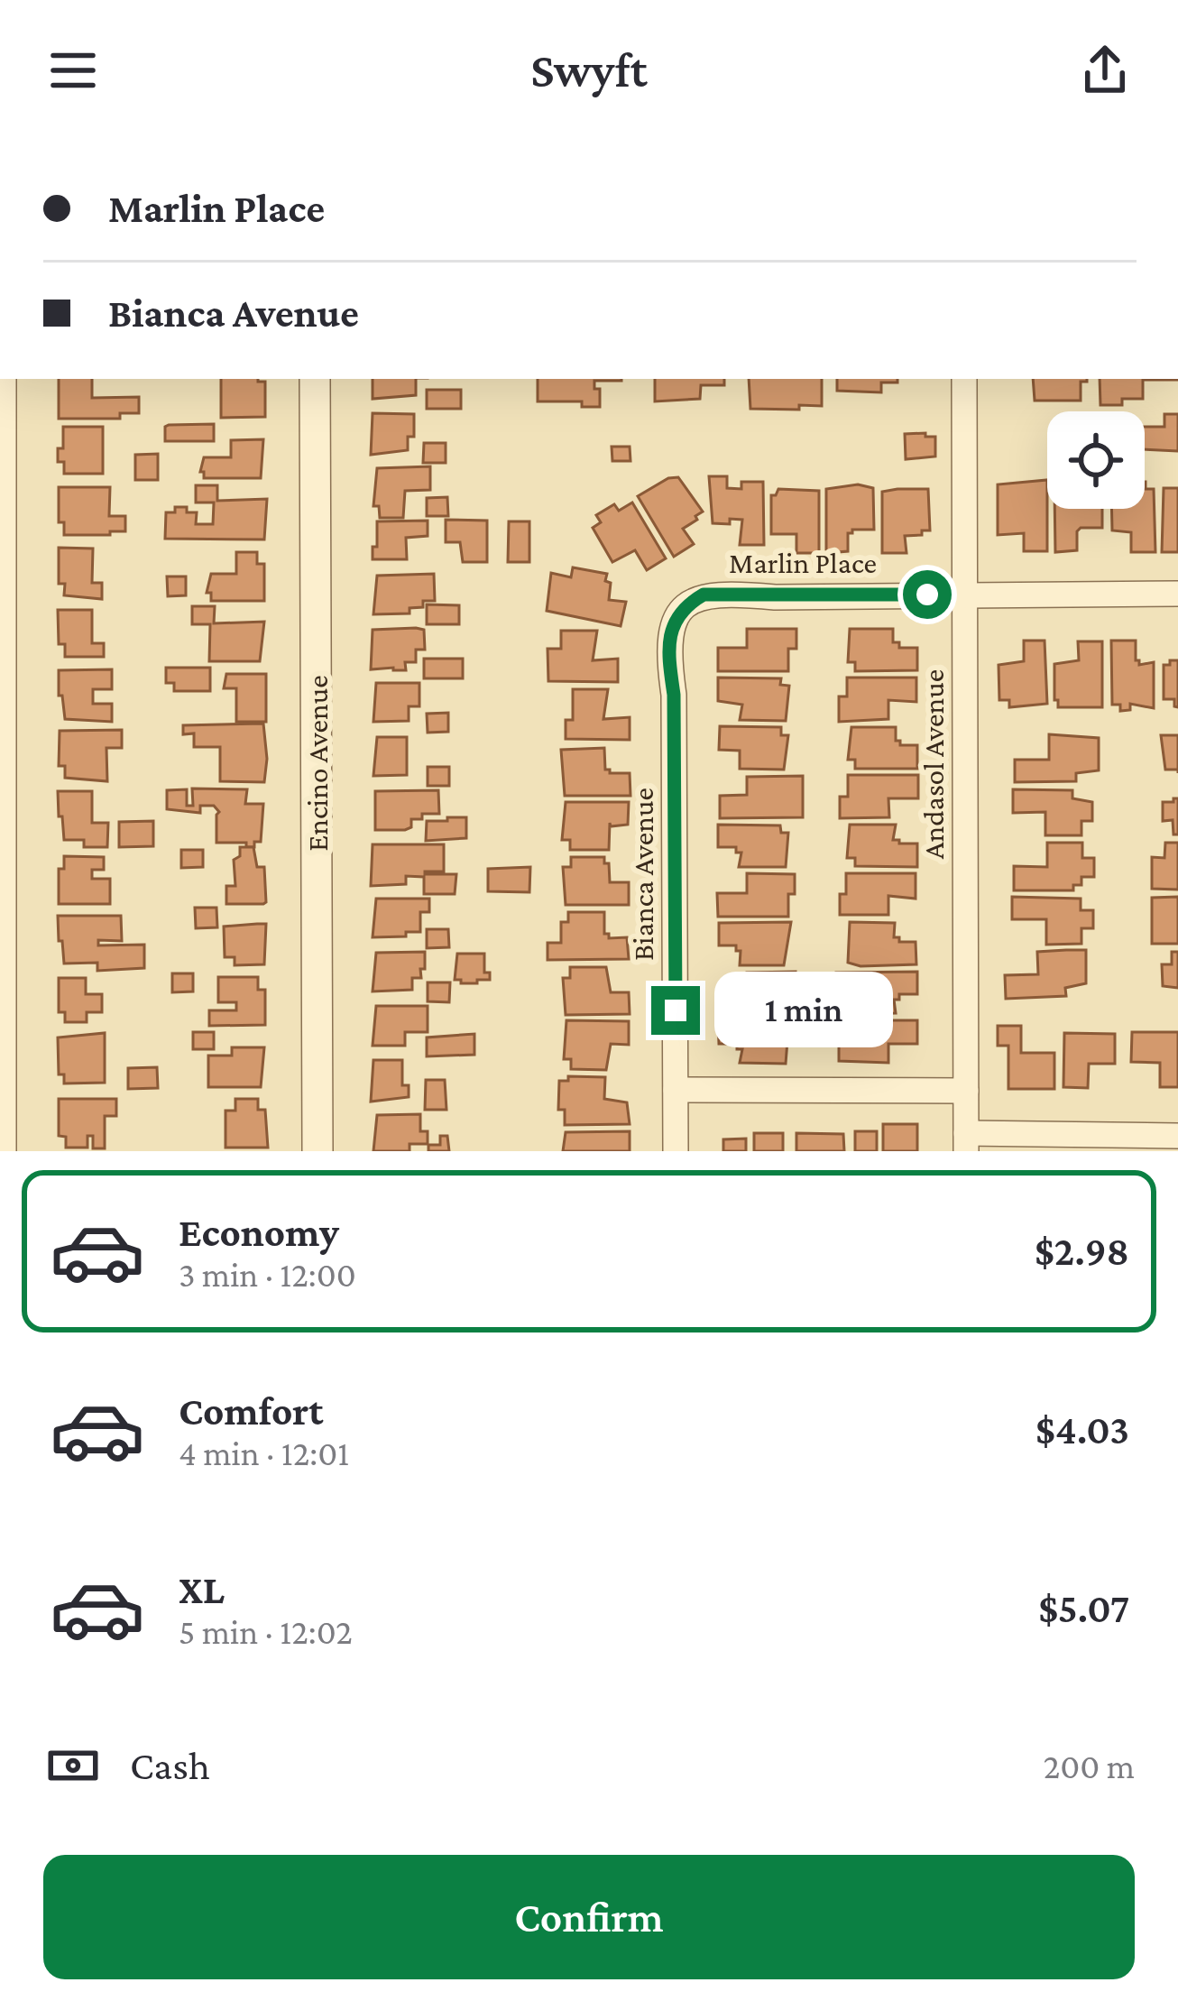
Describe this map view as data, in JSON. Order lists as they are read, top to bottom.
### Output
{
  "streets": {
    "street": [
      "Marlin Place",
      "Encino Avenue",
      "Andasol Avenue",
      "Bianca Avenue"
    ]
  },
  "crossings": [
    ["Marlin Place", "Andasol Avenue"],
    ["Marlin Place", "Bianca Avenue"]
  ],
  "page": {
    "header": "Swyft",
    "banner": ["Marlin Place", "Bianca Avenue"],
    "bubble": "1 min",
    "list": [
      {
        "name": "Economy",
        "note": "3 min · 12:00",
        "value": "$2.98"
      },
      {
        "name": "Comfort",
        "note": "4 min · 12:01",
        "value": "$4.03"
      },
      {
        "name": "XL",
        "note": "5 min · 12:02",
        "value": "$5.07"
      }
    ],
    "pay": ["Cash", "200 m"],
    "buttons": "Confirm"
  }
}
